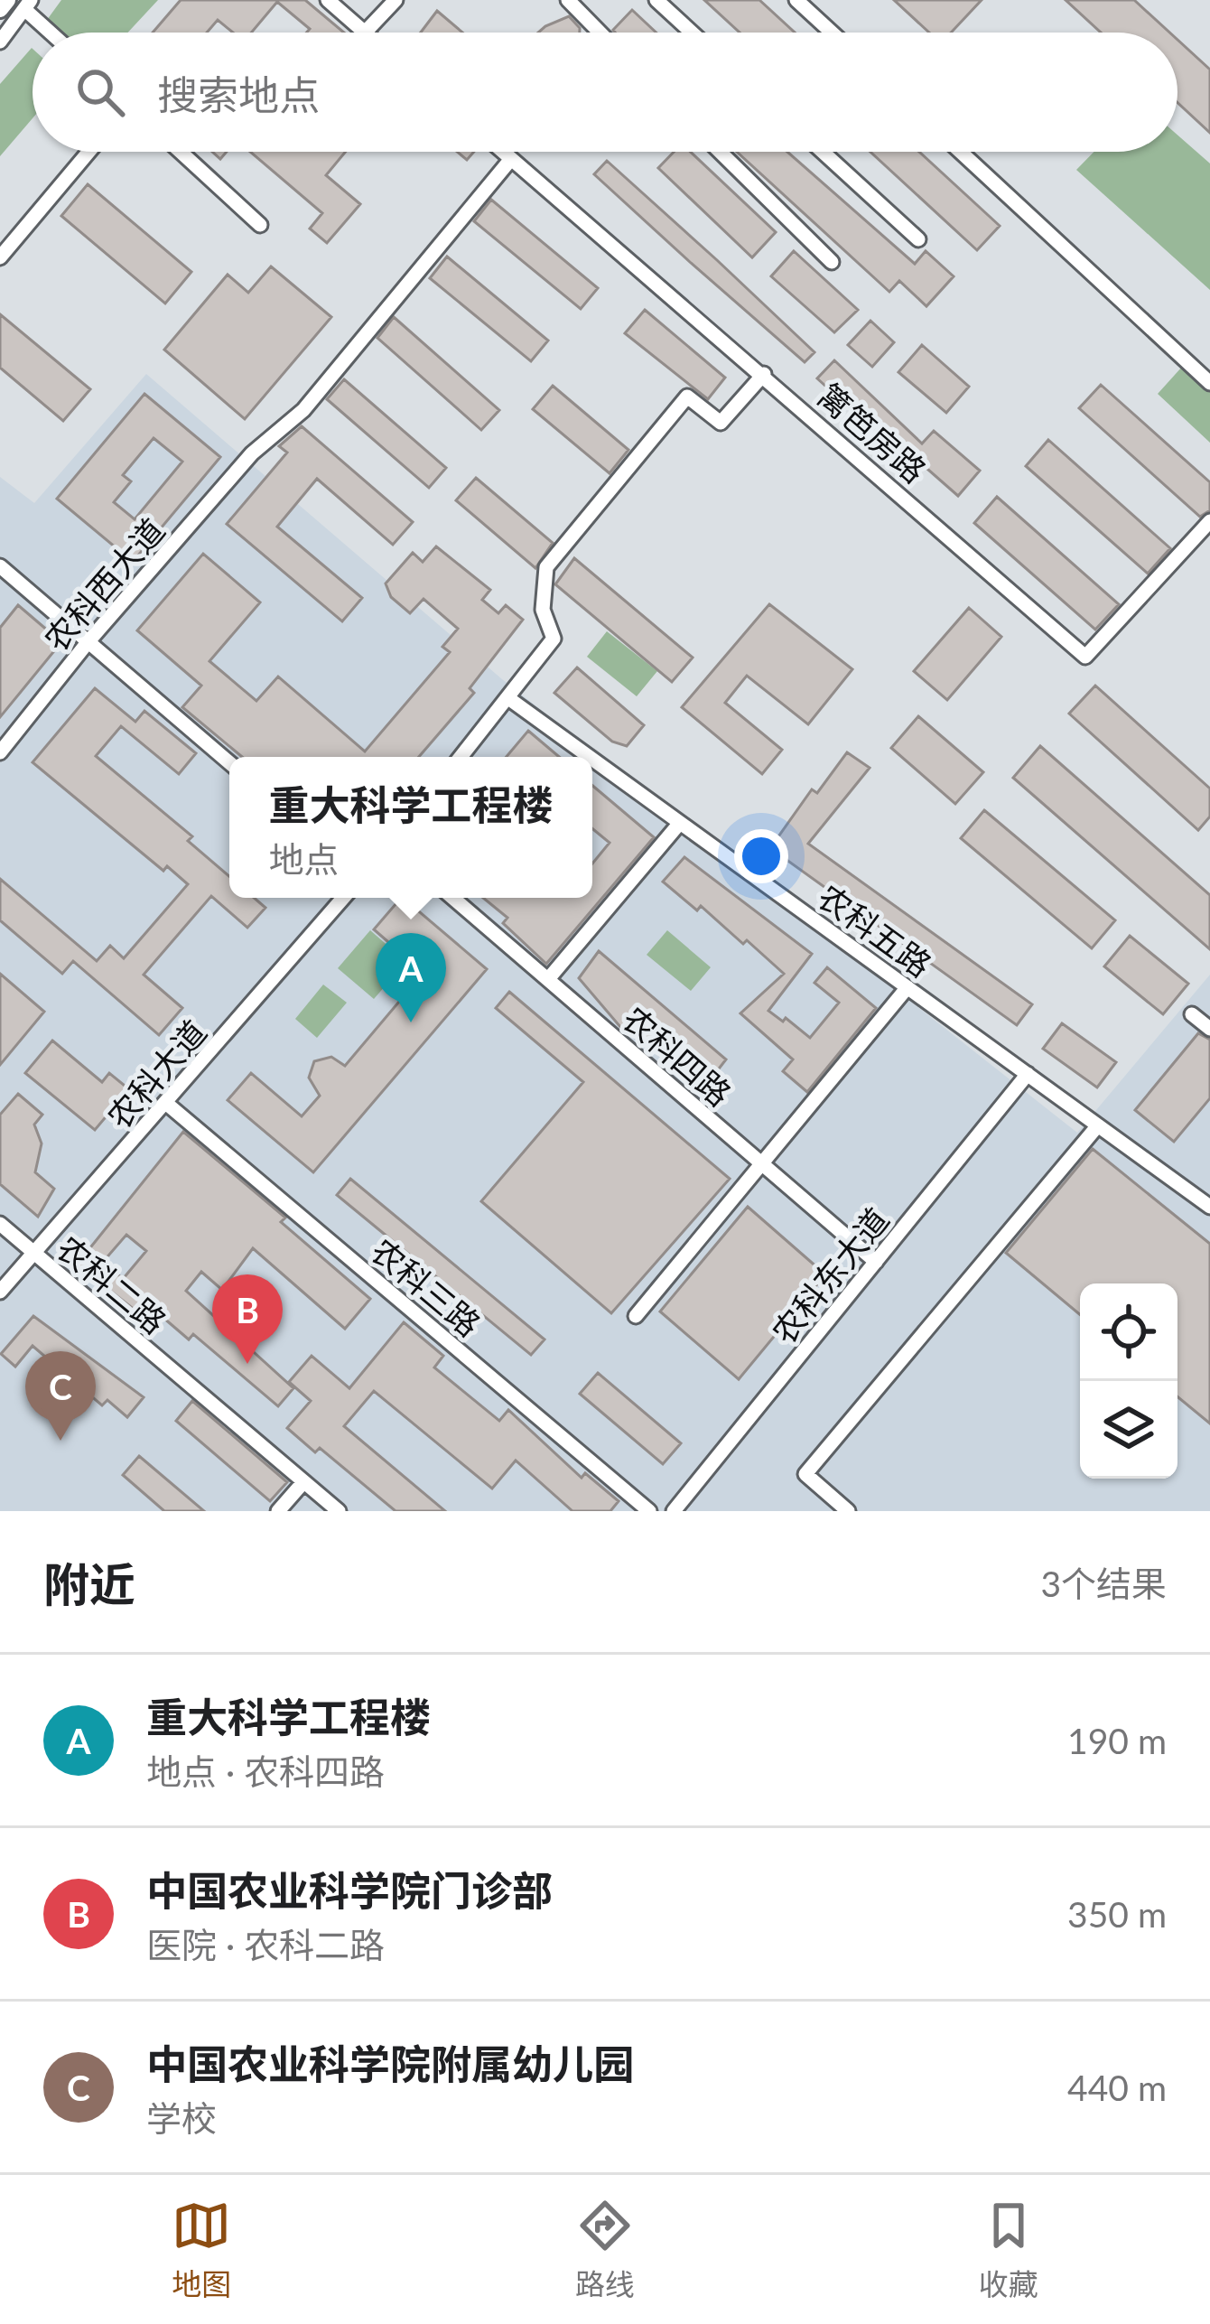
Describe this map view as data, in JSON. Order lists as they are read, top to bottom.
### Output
{
  "streets": {
    "street": [
      "篱笆房路",
      "农科西大道",
      "农科五路",
      "农科四路",
      "农科大道",
      "农科东大道",
      "农科二路",
      "农科三路"
    ]
  },
  "crossings": [
    ["篱笆房路", "农科西大道"],
    ["农科五路", "农科东大道"],
    ["农科四路", "农科东大道"],
    ["农科大道", "农科二路"],
    ["农科大道", "农科三路"]
  ],
  "page": {
    "search": "搜索地点",
    "popup": ["重大科学工程楼", "地点"],
    "pins": ["A", "B", "C"],
    "heading": ["附近", "3个结果"],
    "list": [
      {
        "mark": "A",
        "name": "重大科学工程楼",
        "note": "地点 · 农科四路",
        "value": "190 m"
      },
      {
        "mark": "B",
        "name": "中国农业科学院门诊部",
        "note": "医院 · 农科二路",
        "value": "350 m"
      },
      {
        "mark": "C",
        "name": "中国农业科学院附属幼儿园",
        "note": "学校",
        "value": "440 m"
      }
    ],
    "nav": ["地图", "路线", "收藏"]
  }
}
